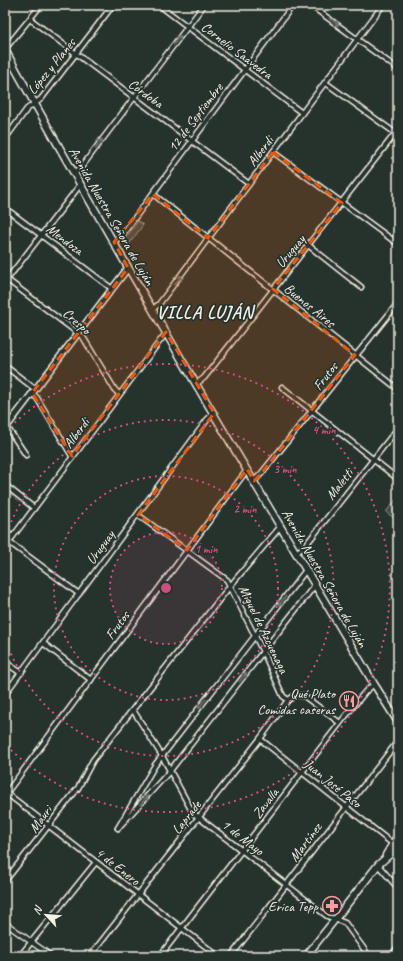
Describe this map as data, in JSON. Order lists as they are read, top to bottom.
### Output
{
  "streets": {
    "main road": ["Avenida Nuestra Señora de Luján"],
    "street": [
      "Cornelio Saavedra",
      "López y Planes",
      "Córdoba",
      "12 de Septiembre",
      "Alberdi",
      "Mendoza",
      "Uruguay",
      "Buenos Aires",
      "Crespo",
      "Frutos",
      "Maletti",
      "Miguel de Azcuenaga",
      "Juan José Paso",
      "Zavalla",
      "Laprade",
      "Mauri",
      "1 de Mayo",
      "Martínez",
      "4 de Enero"
    ]
  },
  "crossings": [
    ["Cornelio Saavedra", "12 de Septiembre"],
    ["Cornelio Saavedra", "Alberdi"],
    ["López y Planes", "Córdoba"],
    ["López y Planes", "Avenida Nuestra Señora de Luján"],
    ["Córdoba", "12 de Septiembre"],
    ["Córdoba", "Alberdi"],
    ["12 de Septiembre", "Avenida Nuestra Señora de Luján"],
    ["12 de Septiembre", "Buenos Aires"],
    ["Alberdi", "Avenida Nuestra Señora de Luján"],
    ["Alberdi", "Buenos Aires"],
    ["Alberdi", "Crespo"],
    ["Avenida Nuestra Señora de Luján", "Uruguay"],
    ["Avenida Nuestra Señora de Luján", "Frutos"],
    ["Avenida Nuestra Señora de Luján", "Maletti"],
    ["Avenida Nuestra Señora de Luján", "Zavalla"],
    ["Avenida Nuestra Señora de Luján", "Mauri"],
    ["Uruguay", "Buenos Aires"],
    ["Uruguay", "Miguel de Azcuenaga"],
    ["Buenos Aires", "Frutos"],
    ["Frutos", "Miguel de Azcuenaga"],
    ["Frutos", "4 de Enero"],
    ["Miguel de Azcuenaga", "Laprade"],
    ["Miguel de Azcuenaga", "Mauri"],
    ["Juan José Paso", "Zavalla"],
    ["Juan José Paso", "Laprade"],
    ["Juan José Paso", "Martínez"],
    ["Zavalla", "1 de Mayo"],
    ["Zavalla", "4 de Enero"],
    ["Laprade", "1 de Mayo"],
    ["Laprade", "4 de Enero"],
    ["Mauri", "1 de Mayo"],
    ["Mauri", "4 de Enero"],
    ["1 de Mayo", "Martínez"]
  ],
  "districts": ["VILLA LUJÁN"],
  "places": {
    "restaurant": ["Qué Plato Comidas caseras"],
    "pharmacy": ["Erica Tepp"]
  },
  "north": "top left",
  "rings": [
    "4 min",
    "3 min",
    "2 min",
    "1 min"
  ]
}
